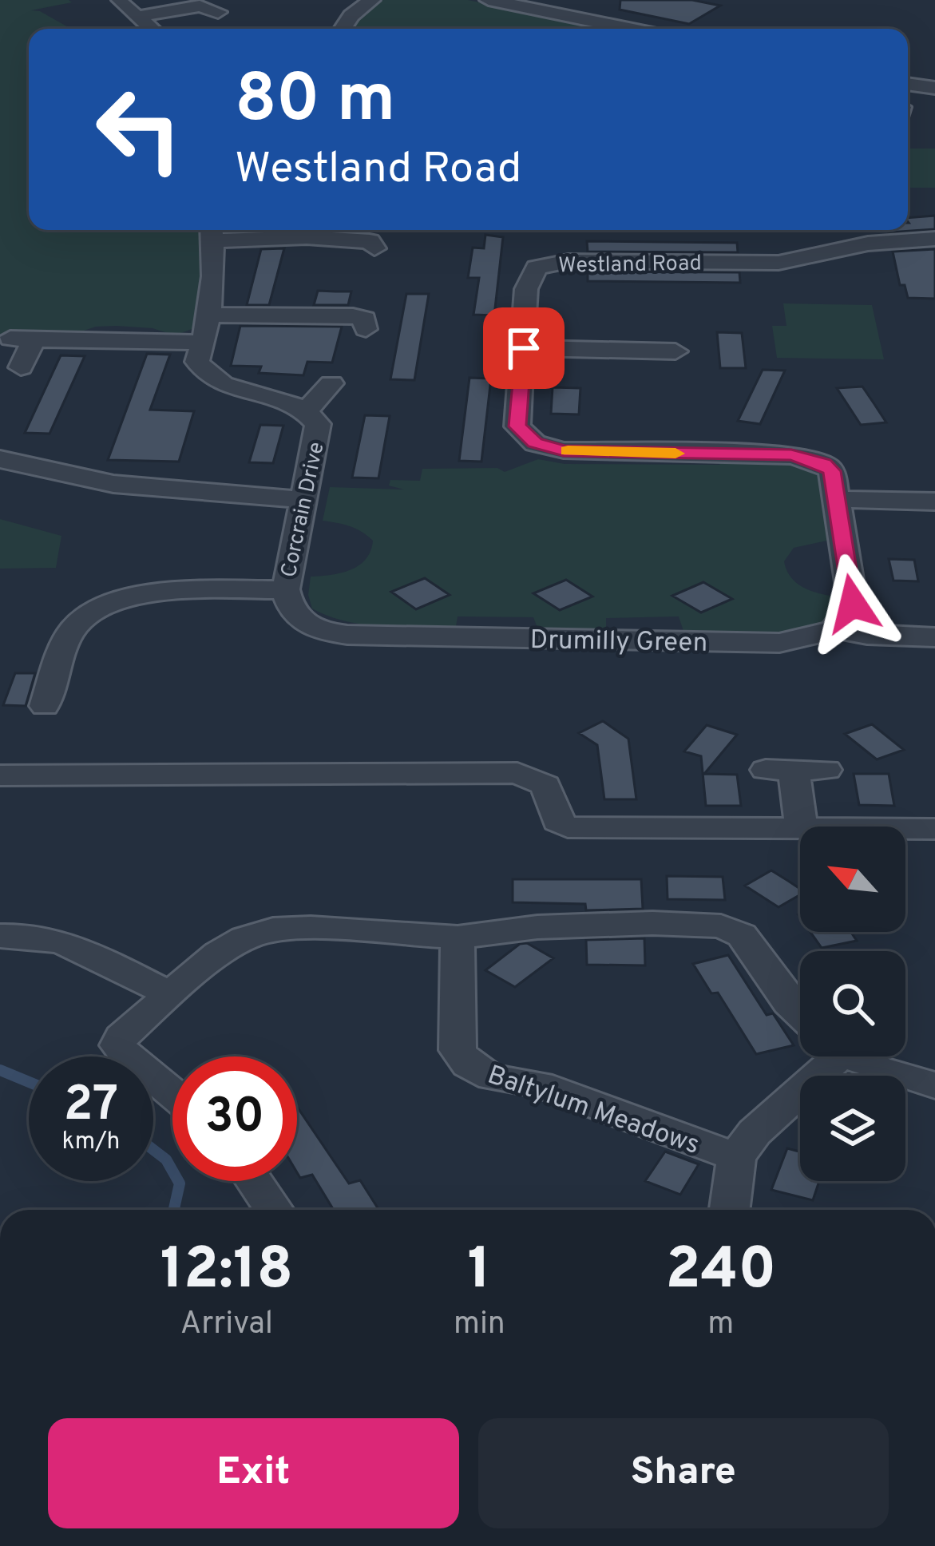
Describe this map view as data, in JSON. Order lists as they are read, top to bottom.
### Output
{
  "streets": {
    "street": [
      "Westland Road",
      "Corcrain Drive",
      "Drumilly Green",
      "Baltylum Meadows"
    ]
  },
  "crossings": [
    ["Corcrain Drive", "Drumilly Green"]
  ],
  "north": "top left",
  "page": {
    "turn": ["80 m", "Westland Road"],
    "speed": "27 km/h",
    "limit": "30",
    "eta": [
      "12:18",
      "Arrival",
      "1",
      "min",
      "240",
      "m"
    ],
    "buttons": ["Exit", "Share"]
  }
}
